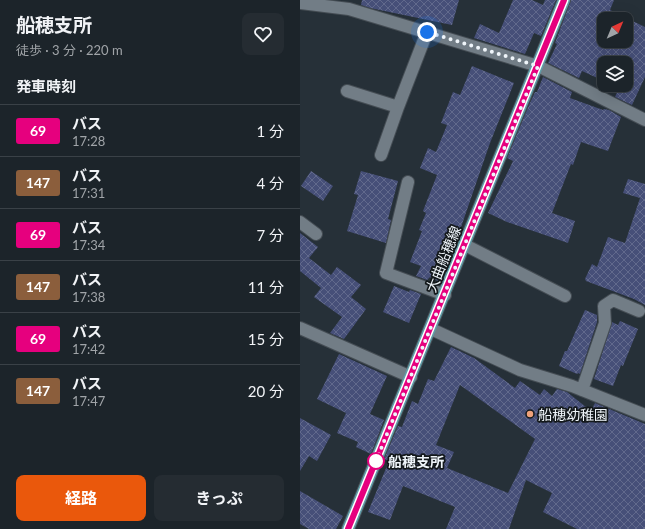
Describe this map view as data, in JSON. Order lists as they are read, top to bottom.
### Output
{
  "streets": {
    "main road": ["大曲船穂線"]
  },
  "places": ["船穂幼稚園", "船穂支所"],
  "lines": ["bus line 69"],
  "north": "top right",
  "page": {
    "heading": [
      ["船穂支所", "徒歩 · 3 分 · 220 m"],
      "発車時刻"
    ],
    "list": [
      {
        "mark": "69",
        "name": "バス",
        "note": "17:28",
        "value": "1 分"
      },
      {
        "mark": "147",
        "name": "バス",
        "note": "17:31",
        "value": "4 分"
      },
      {
        "mark": "69",
        "name": "バス",
        "note": "17:34",
        "value": "7 分"
      },
      {
        "mark": "147",
        "name": "バス",
        "note": "17:38",
        "value": "11 分"
      },
      {
        "mark": "69",
        "name": "バス",
        "note": "17:42",
        "value": "15 分"
      },
      {
        "mark": "147",
        "name": "バス",
        "note": "17:47",
        "value": "20 分"
      }
    ],
    "buttons": ["経路", "きっぷ"]
  }
}
